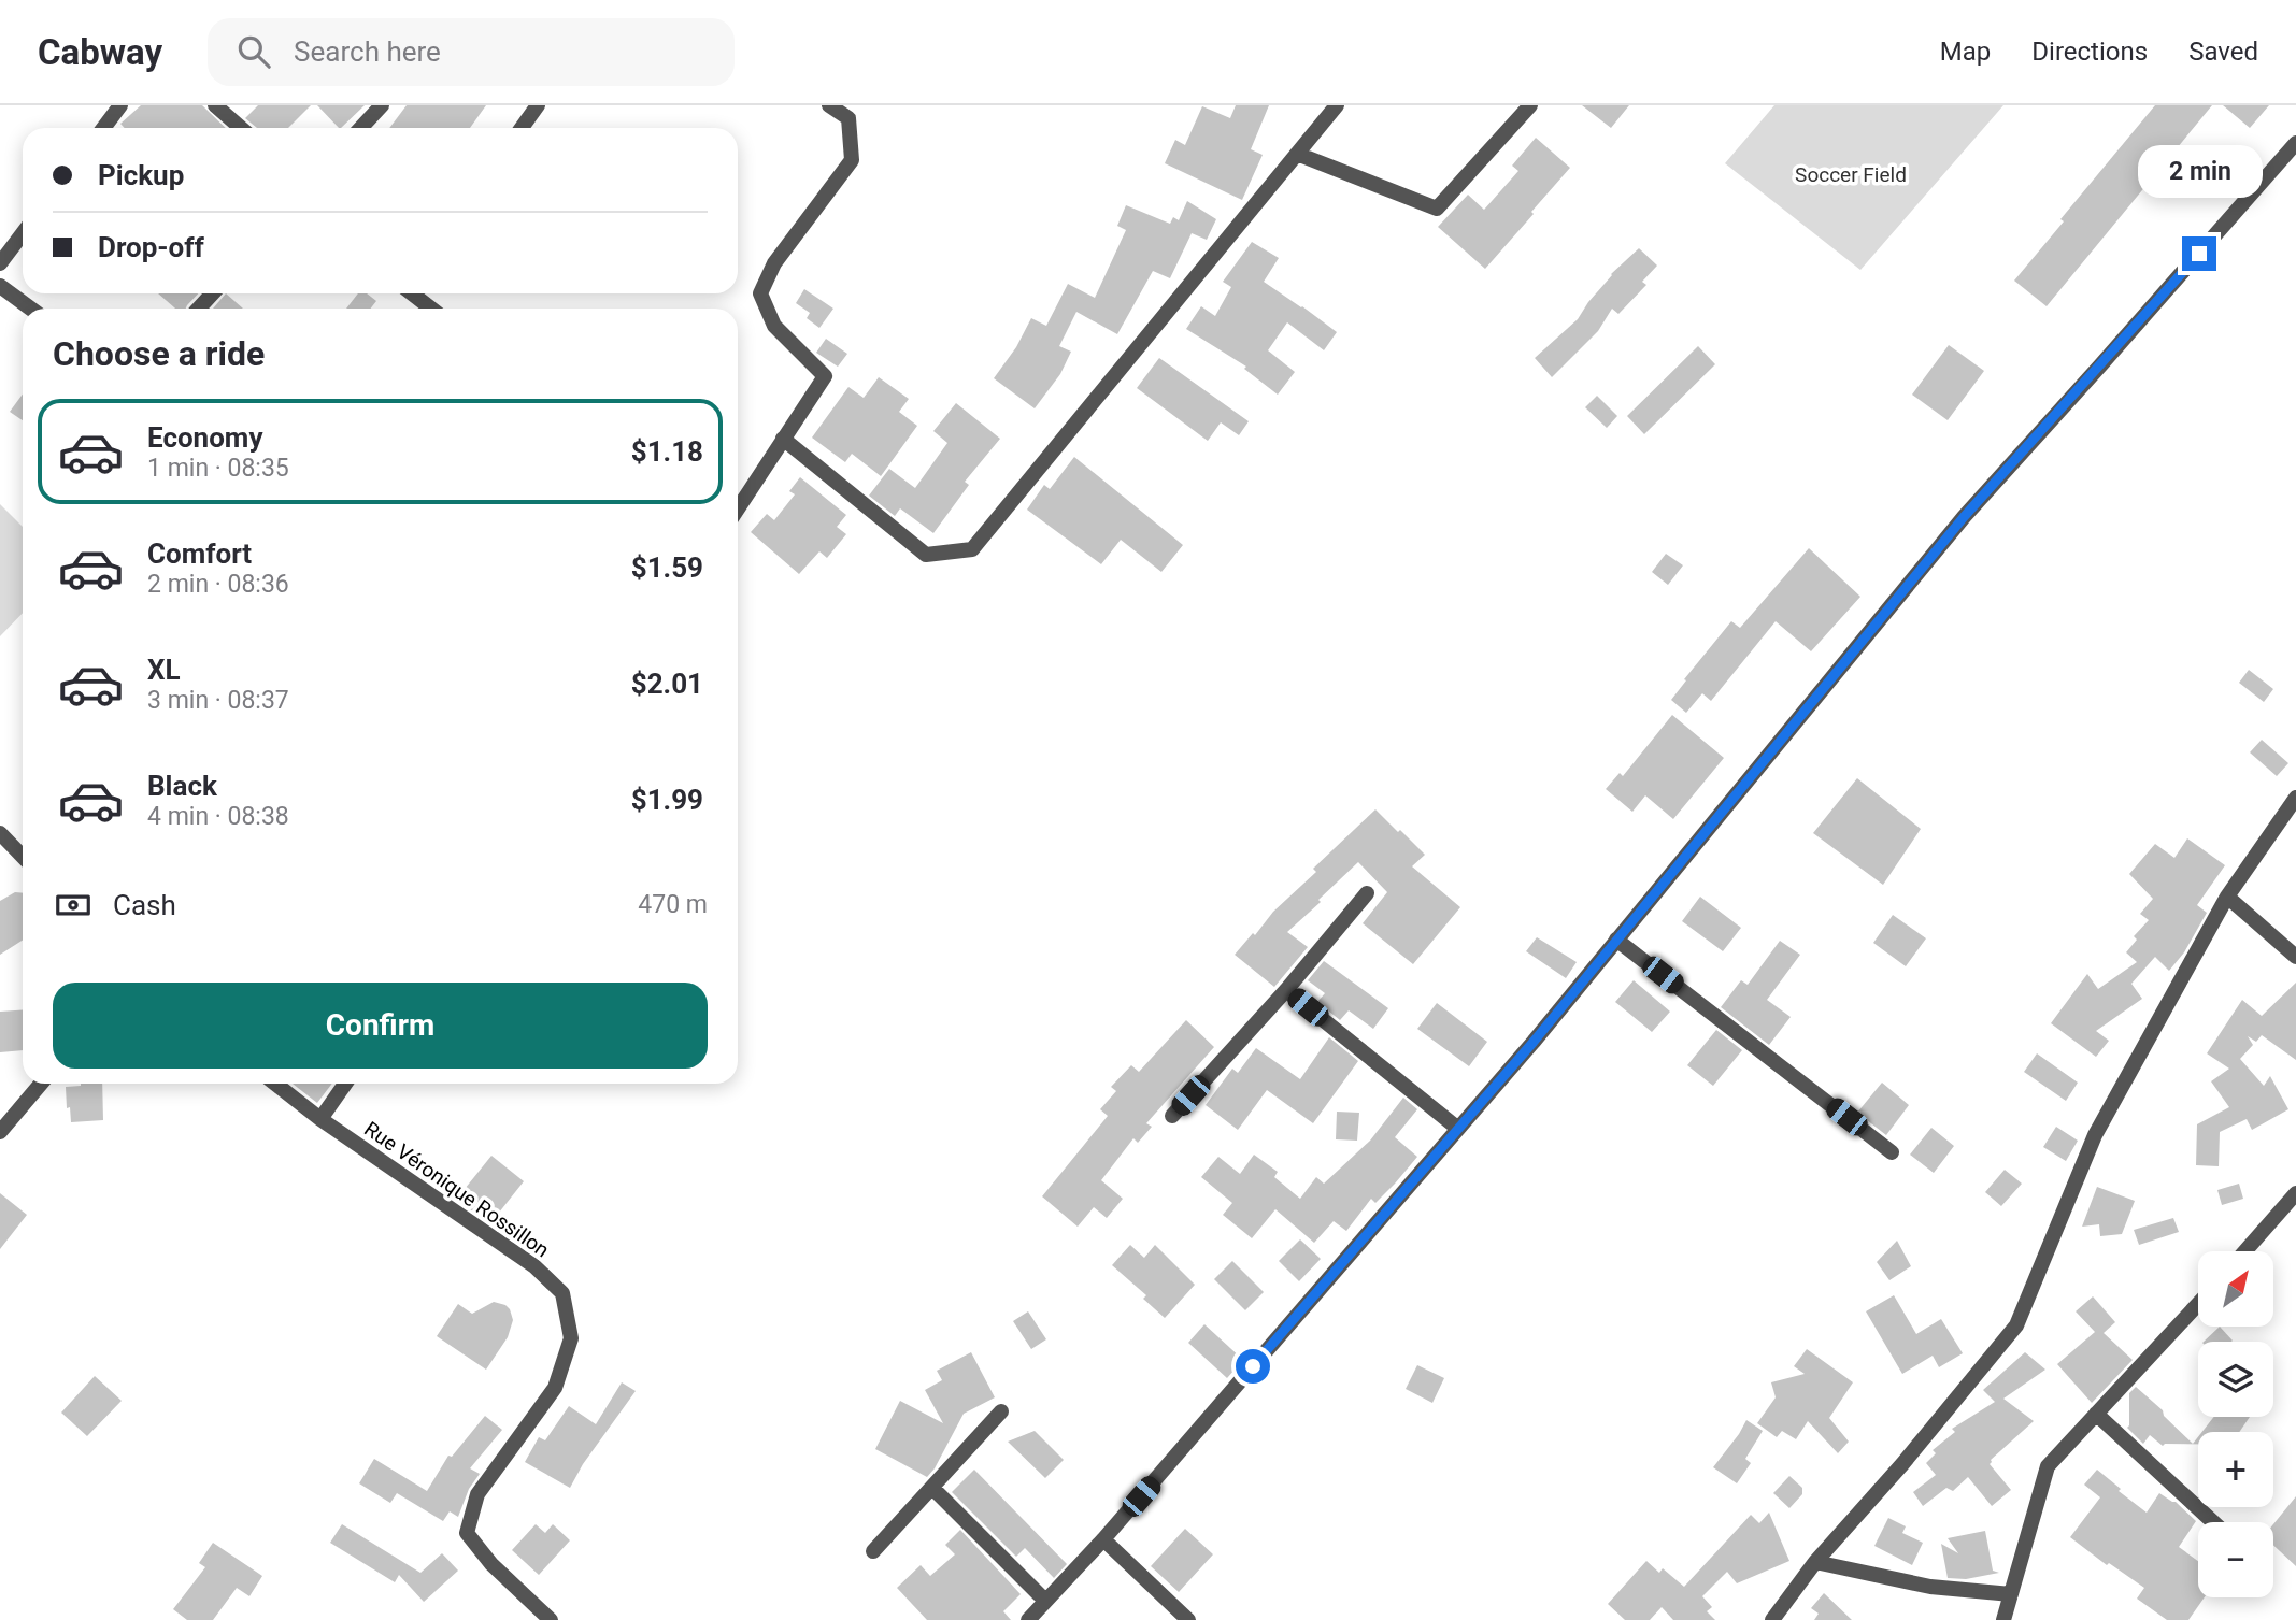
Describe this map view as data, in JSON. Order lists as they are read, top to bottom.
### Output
{
  "streets": {
    "street": ["Rue Véronique Rossillon"]
  },
  "parks": ["Soccer Field"],
  "north": "top right",
  "page": {
    "header": "Cabway",
    "search": "Search here",
    "nav": ["Map", "Directions", "Saved"],
    "banner": ["Pickup", "Drop-off"],
    "bubble": "2 min",
    "heading": "Choose a ride",
    "list": [
      {
        "name": "Economy",
        "note": "1 min · 08:35",
        "value": "$1.18"
      },
      {
        "name": "Comfort",
        "note": "2 min · 08:36",
        "value": "$1.59"
      },
      {
        "name": "XL",
        "note": "3 min · 08:37",
        "value": "$2.01"
      },
      {
        "name": "Black",
        "note": "4 min · 08:38",
        "value": "$1.99"
      }
    ],
    "pay": ["Cash", "470 m"],
    "buttons": "Confirm",
    "map_buttons": ["+", "−"]
  }
}
